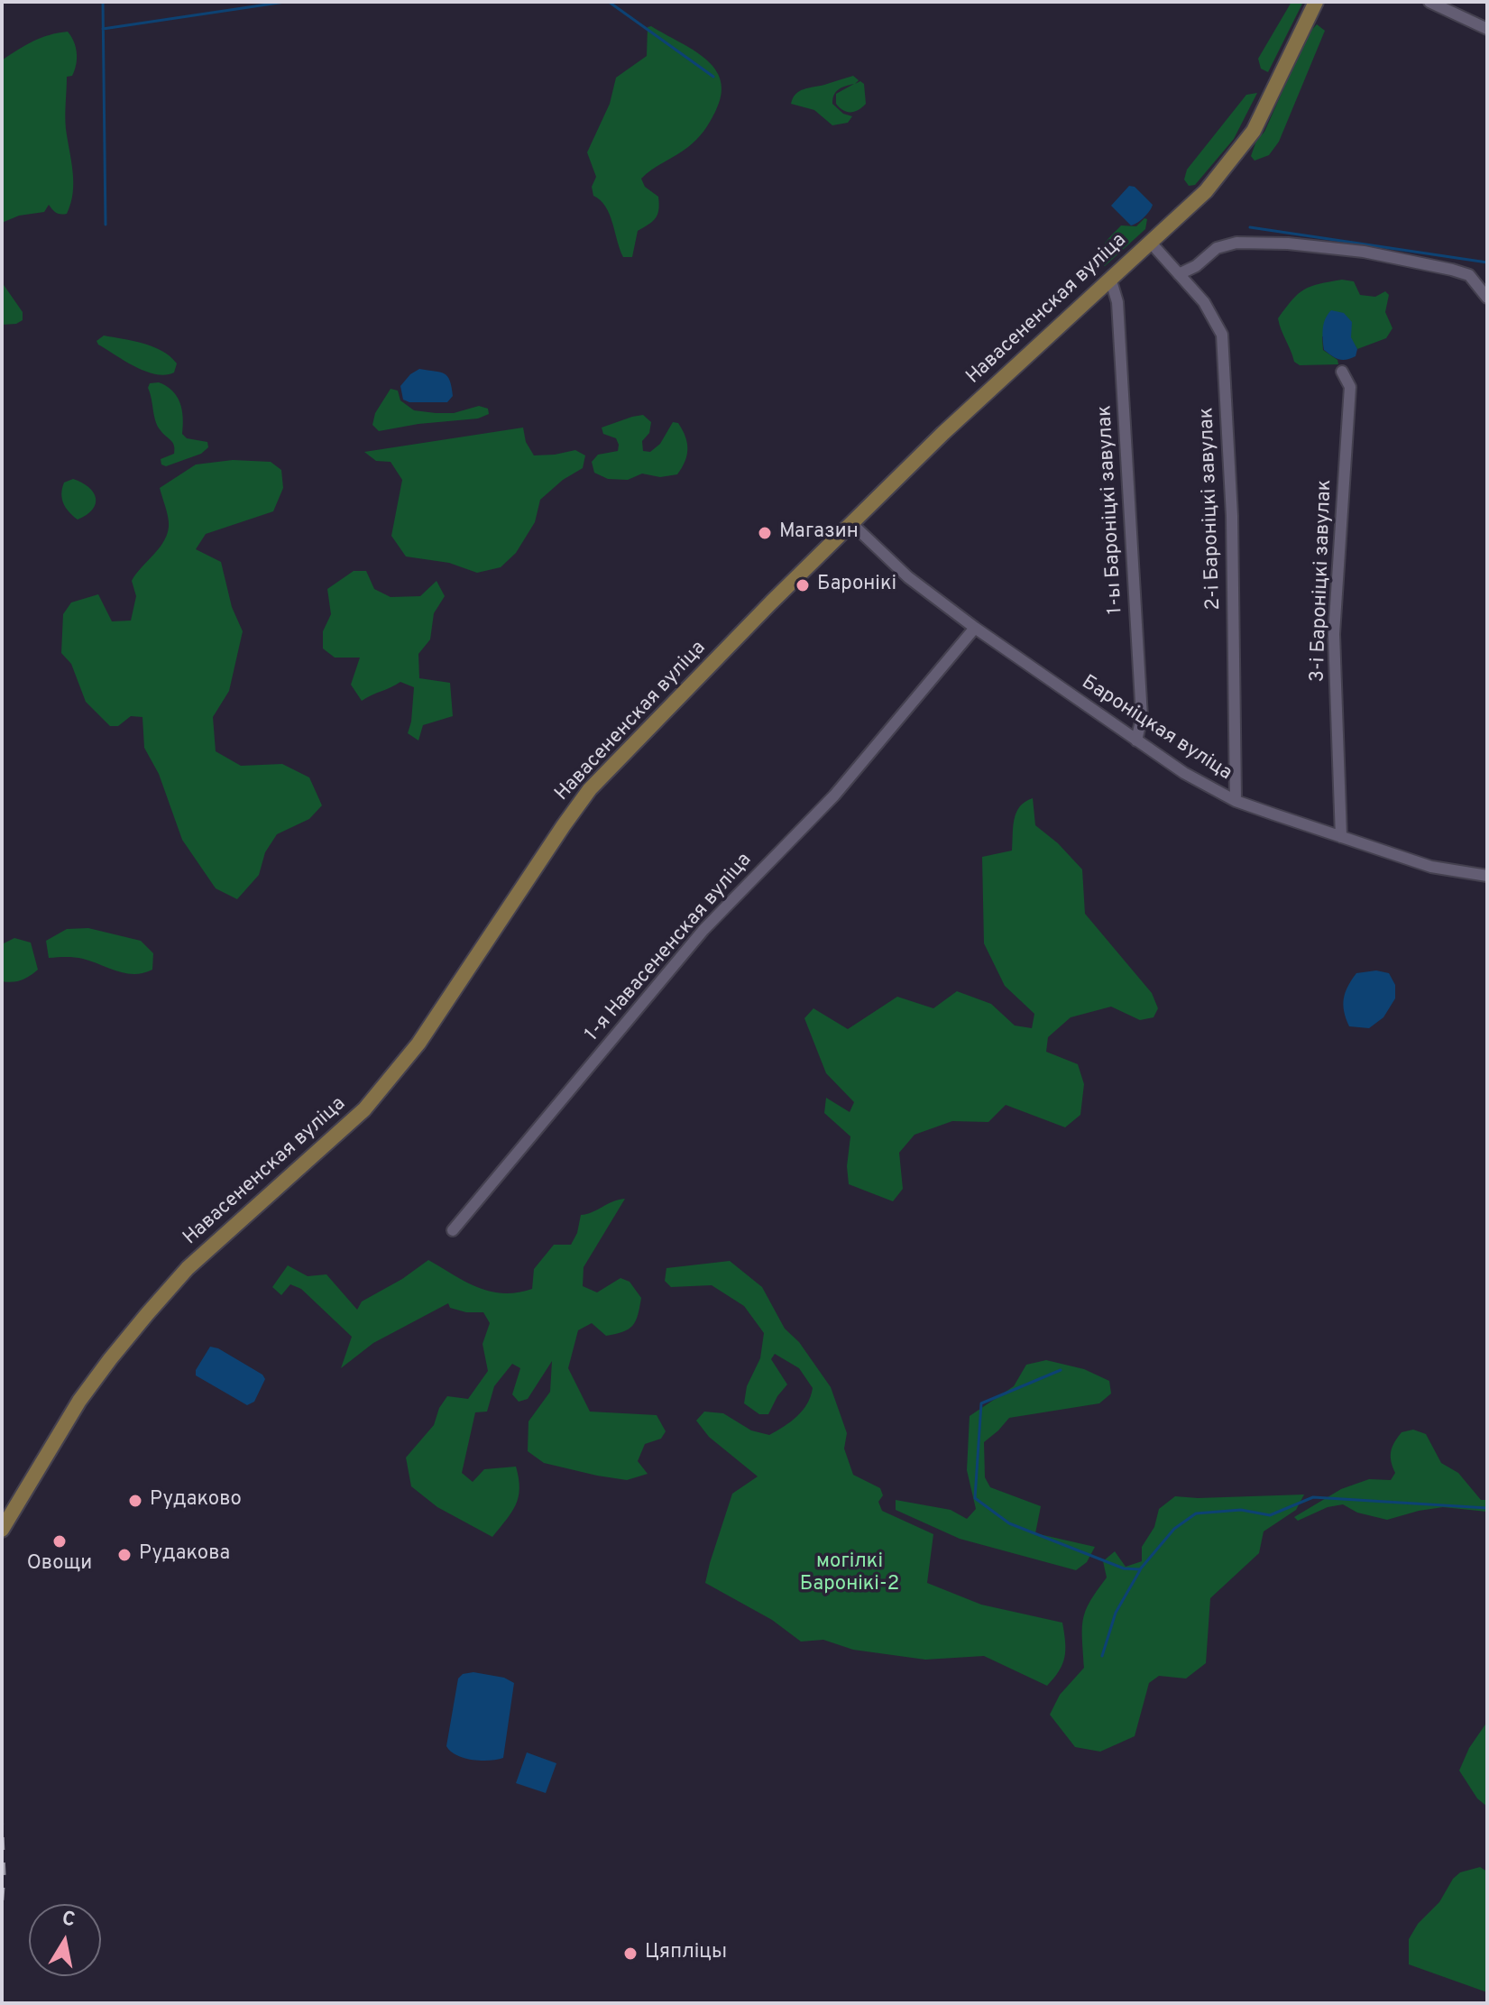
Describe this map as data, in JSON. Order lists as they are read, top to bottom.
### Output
{
  "streets": {
    "main road": ["Навасененская вуліца"],
    "street": [
      "2-і Бароніцкі завулак",
      "1-ы Бароніцкі завулак",
      "3-і Бароніцкі завулак",
      "Бароніцкая вуліца",
      "1-я Навасененская вуліца"
    ]
  },
  "crossings": [
    ["Навасененская вуліца", "2-і Бароніцкі завулак"],
    ["Навасененская вуліца", "1-ы Бароніцкі завулак"],
    ["Навасененская вуліца", "Бароніцкая вуліца"],
    ["2-і Бароніцкі завулак", "Бароніцкая вуліца"],
    ["1-ы Бароніцкі завулак", "Бароніцкая вуліца"],
    ["3-і Бароніцкі завулак", "Бароніцкая вуліца"],
    ["Бароніцкая вуліца", "1-я Навасененская вуліца"]
  ],
  "parks": ["могілкі Баронікі-2"],
  "places": [
    "Магазин",
    "Баронікі",
    "Рудаково",
    "Овощи",
    "Рудакова",
    "Цяпліцы"
  ],
  "north": "top"
}
